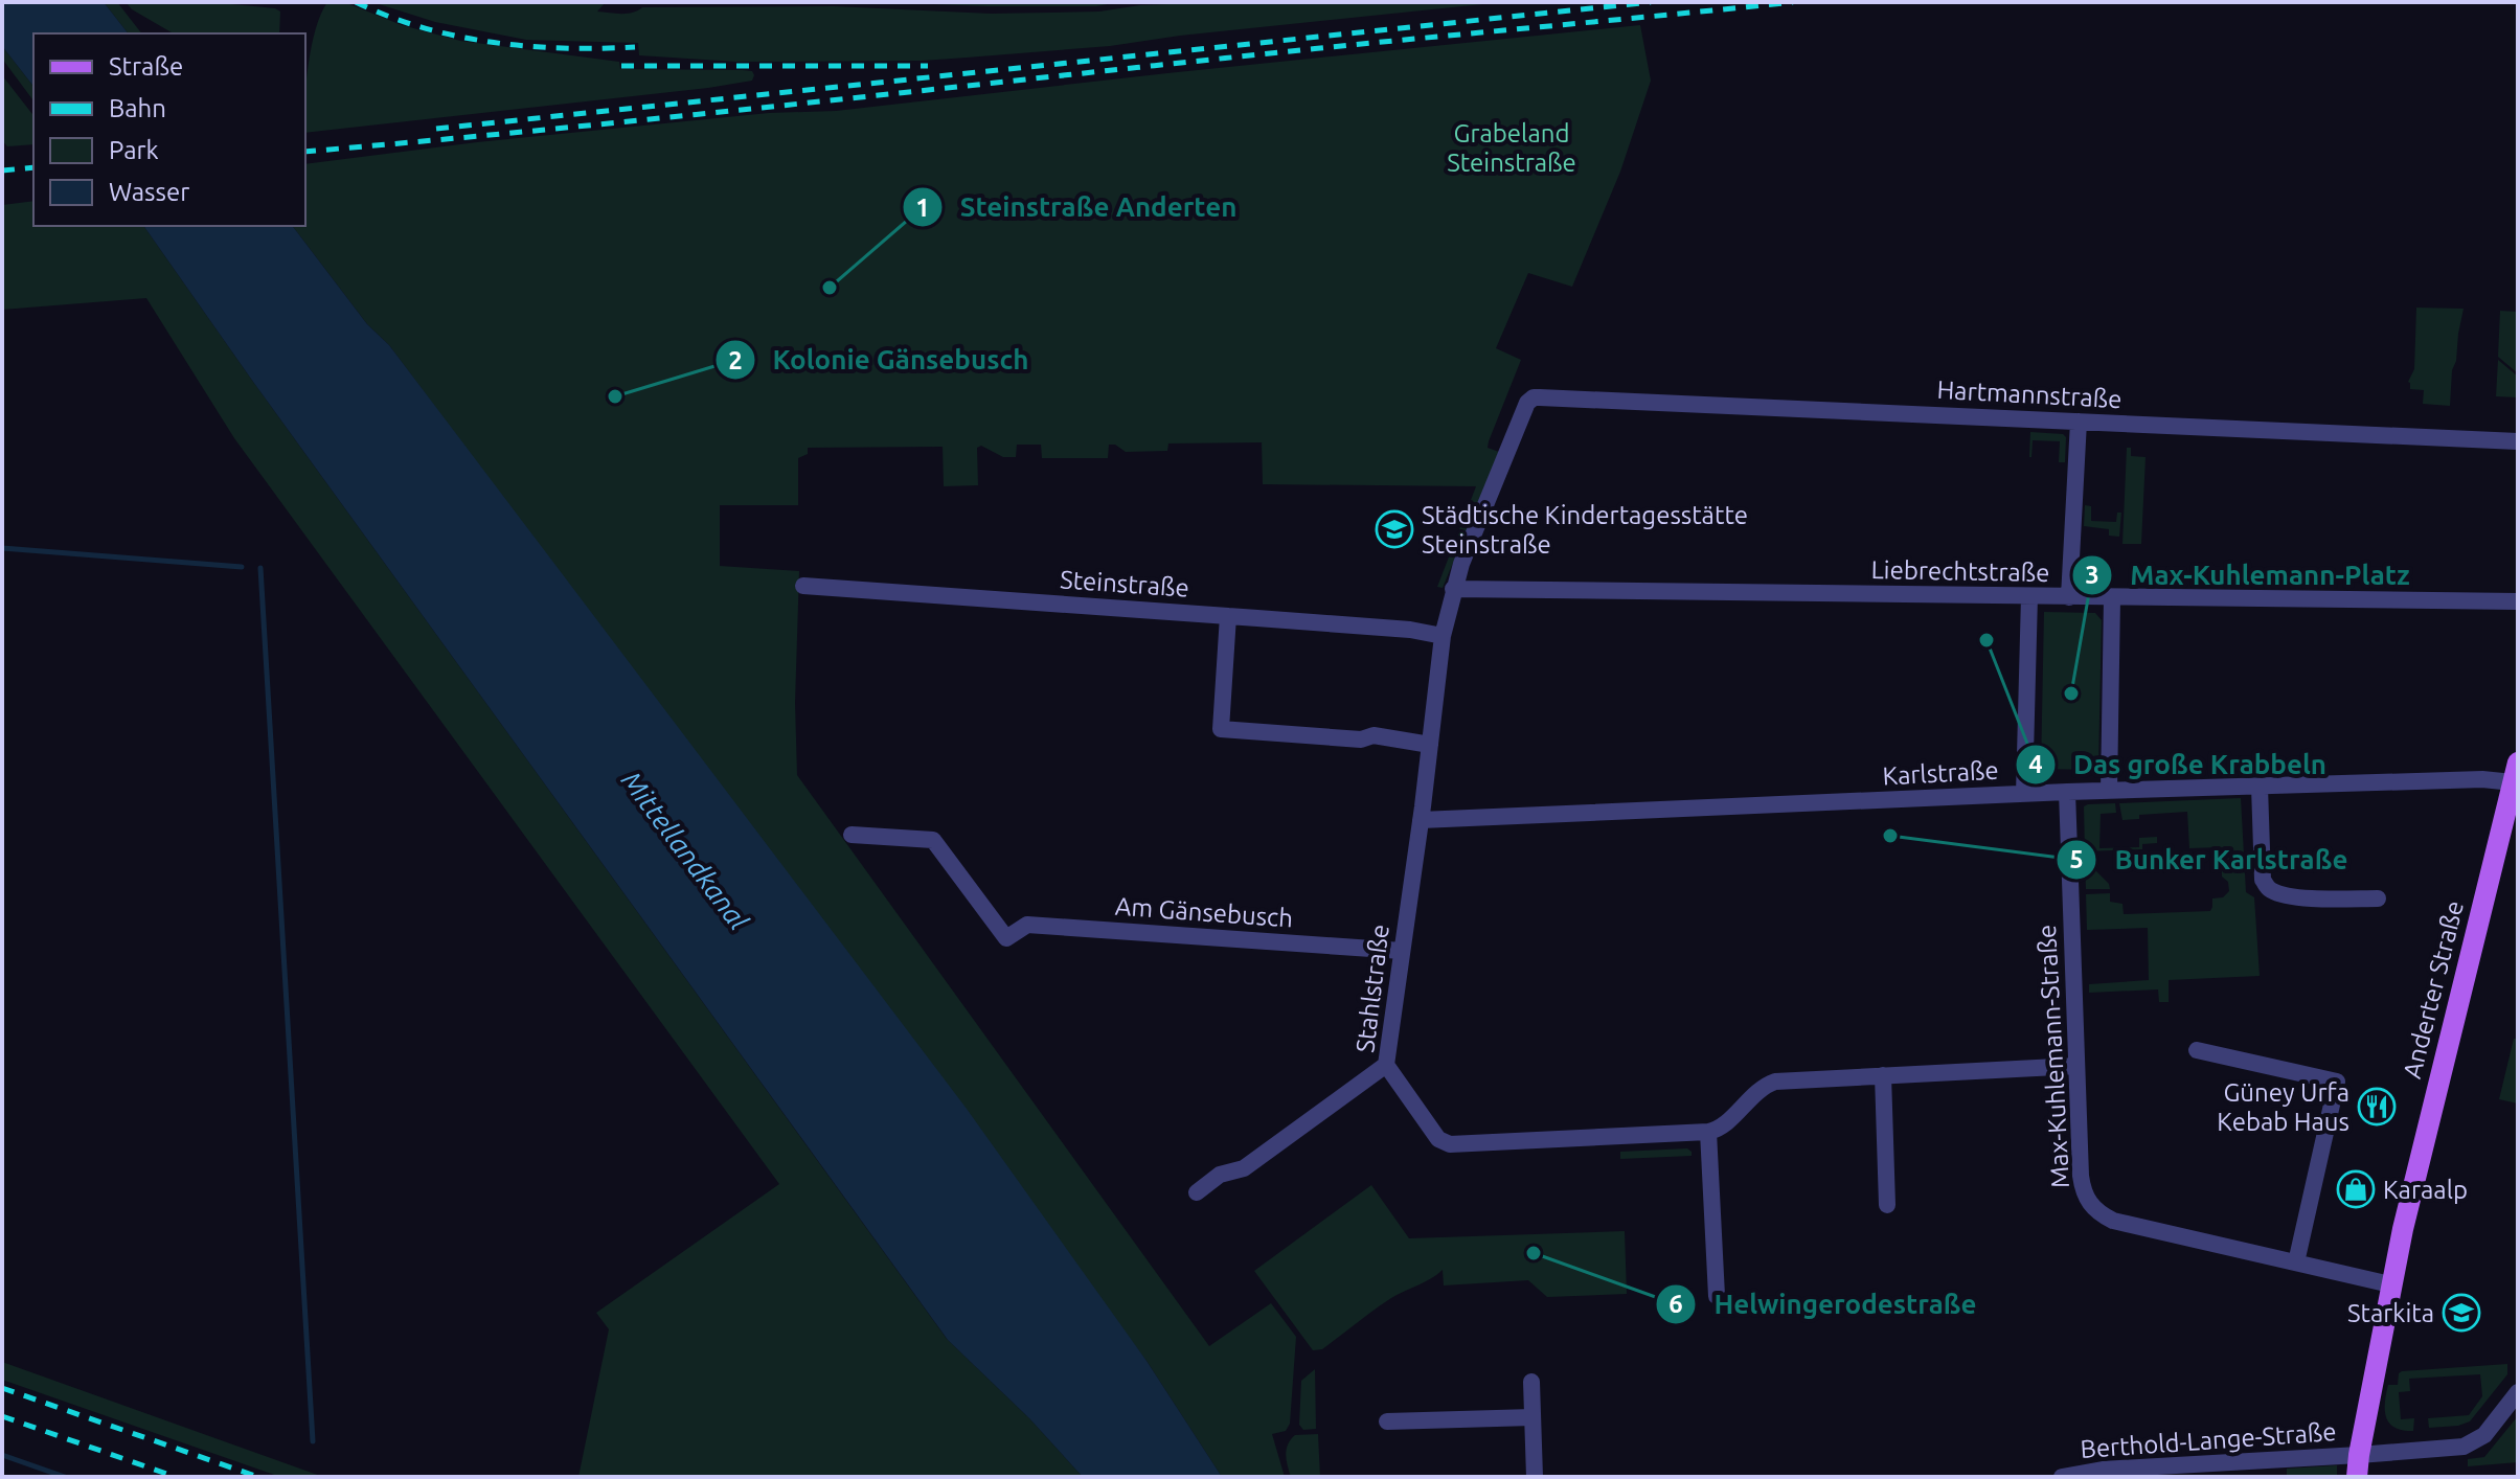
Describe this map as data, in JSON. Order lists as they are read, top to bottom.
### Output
{
  "streets": {
    "main road": ["Anderter Straße"],
    "street": [
      "Hartmannstraße",
      "Liebrechtstraße",
      "Steinstraße",
      "Karlstraße",
      "Am Gänsebusch",
      "Stahlstraße",
      "Max-Kuhlemann-Straße",
      "Berthold-Lange-Straße"
    ]
  },
  "crossings": [
    ["Hartmannstraße", "Stahlstraße"],
    ["Liebrechtstraße", "Stahlstraße"],
    ["Steinstraße", "Stahlstraße"],
    ["Karlstraße", "Stahlstraße"],
    ["Karlstraße", "Anderter Straße"],
    ["Karlstraße", "Max-Kuhlemann-Straße"],
    ["Am Gänsebusch", "Stahlstraße"],
    ["Anderter Straße", "Max-Kuhlemann-Straße"],
    ["Anderter Straße", "Berthold-Lange-Straße"]
  ],
  "water": ["Mittellandkanal"],
  "parks": ["Grabeland Steinstraße"],
  "places": {
    "other": [
      "Steinstraße Anderten",
      "Kolonie Gänsebusch",
      "Das große Krabbeln",
      "Max-Kuhlemann-Platz",
      "Bunker Karlstraße",
      "Helwingerodestraße"
    ],
    "school or university": ["Städtische Kindertagesstätte Steinstraße", "Starkita"],
    "restaurant": ["Güney Urfa Kebab Haus"],
    "shop": ["Karaalp"]
  },
  "legend": [
    "Straße",
    "Bahn",
    "Park",
    "Wasser"
  ]
}
